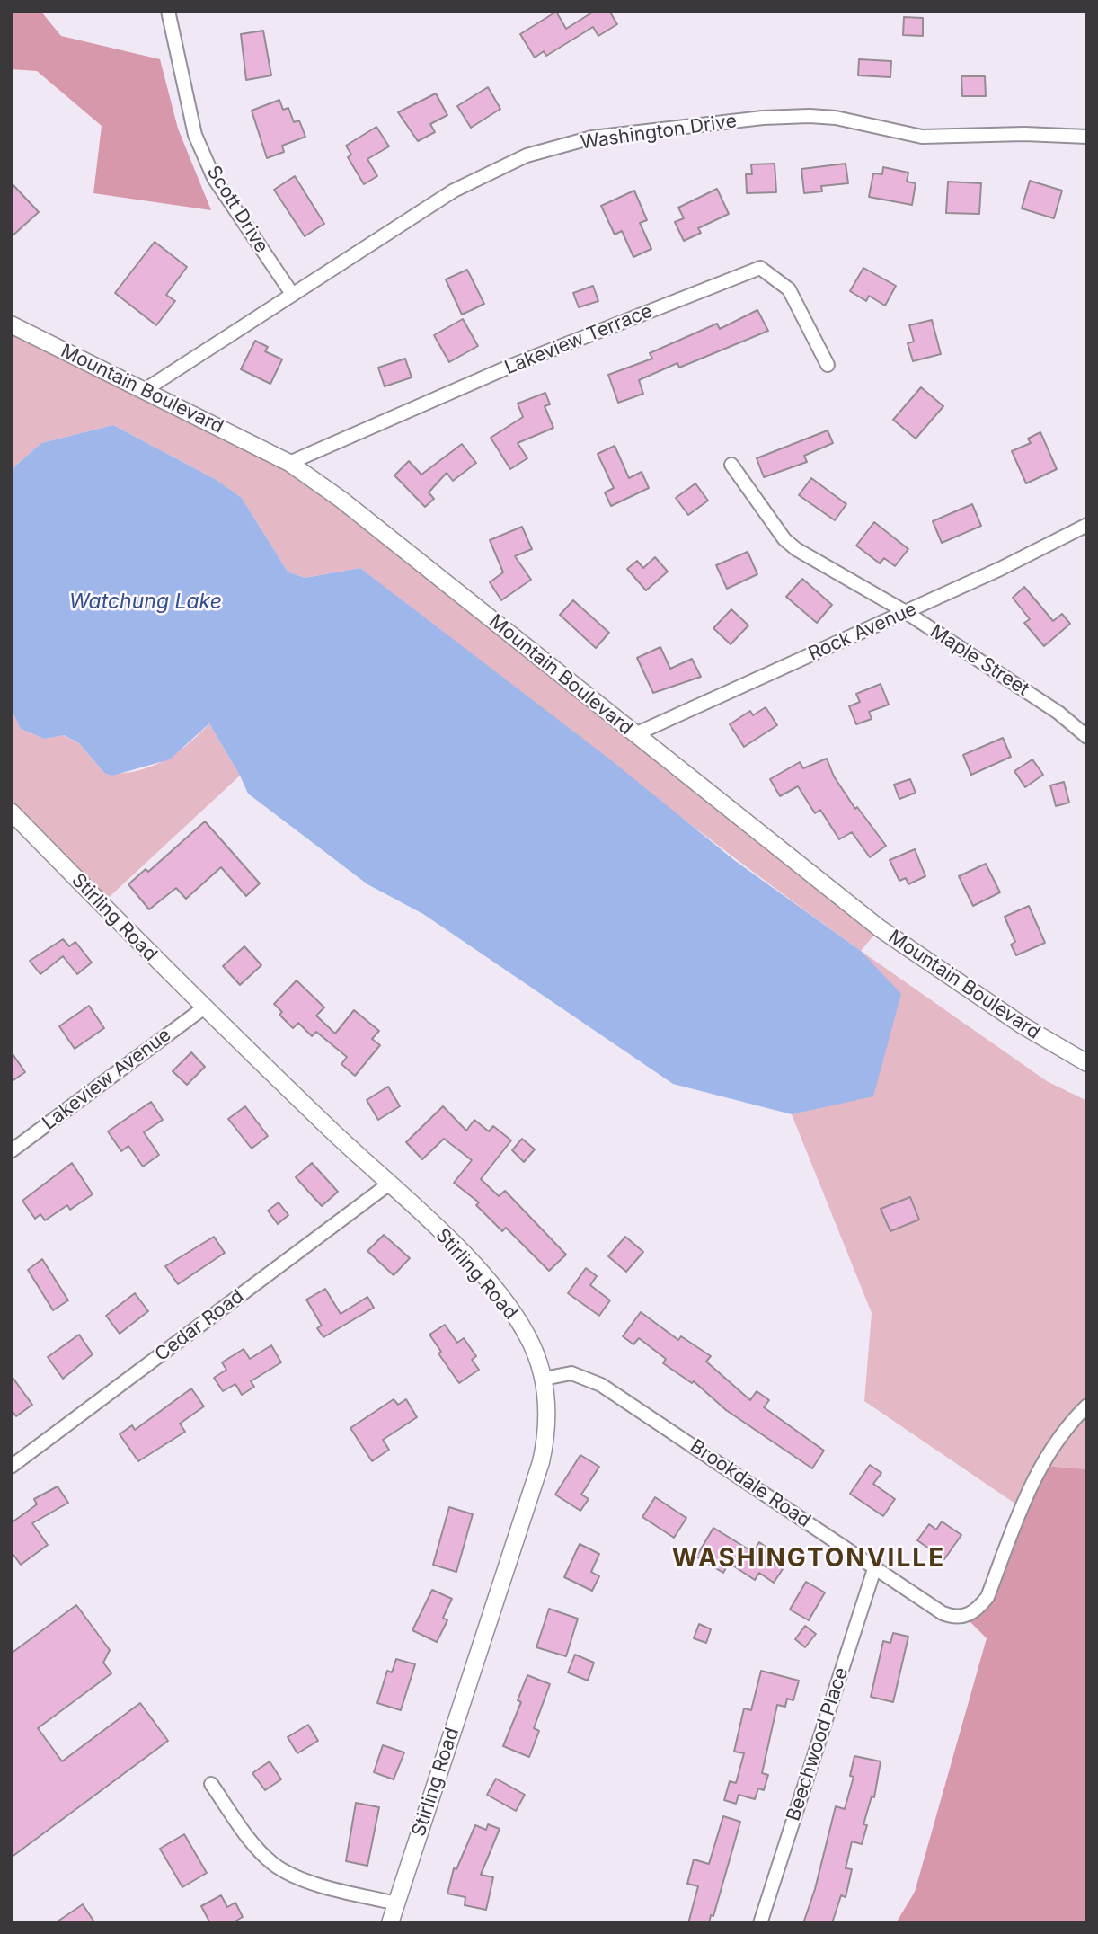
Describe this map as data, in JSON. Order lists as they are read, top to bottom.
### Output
{
  "streets": {
    "street": [
      "Washington Drive",
      "Scott Drive",
      "Lakeview Terrace",
      "Mountain Boulevard",
      "Rock Avenue",
      "Maple Street",
      "Stirling Road",
      "Lakeview Avenue",
      "Cedar Road",
      "Brookdale Road",
      "Beechwood Place"
    ]
  },
  "crossings": [
    ["Washington Drive", "Scott Drive"],
    ["Washington Drive", "Mountain Boulevard"],
    ["Lakeview Terrace", "Mountain Boulevard"],
    ["Mountain Boulevard", "Rock Avenue"],
    ["Rock Avenue", "Maple Street"],
    ["Stirling Road", "Lakeview Avenue"],
    ["Stirling Road", "Cedar Road"],
    ["Stirling Road", "Brookdale Road"],
    ["Brookdale Road", "Beechwood Place"]
  ],
  "districts": ["WASHINGTONVILLE"],
  "water": ["Watchung Lake"]
}
